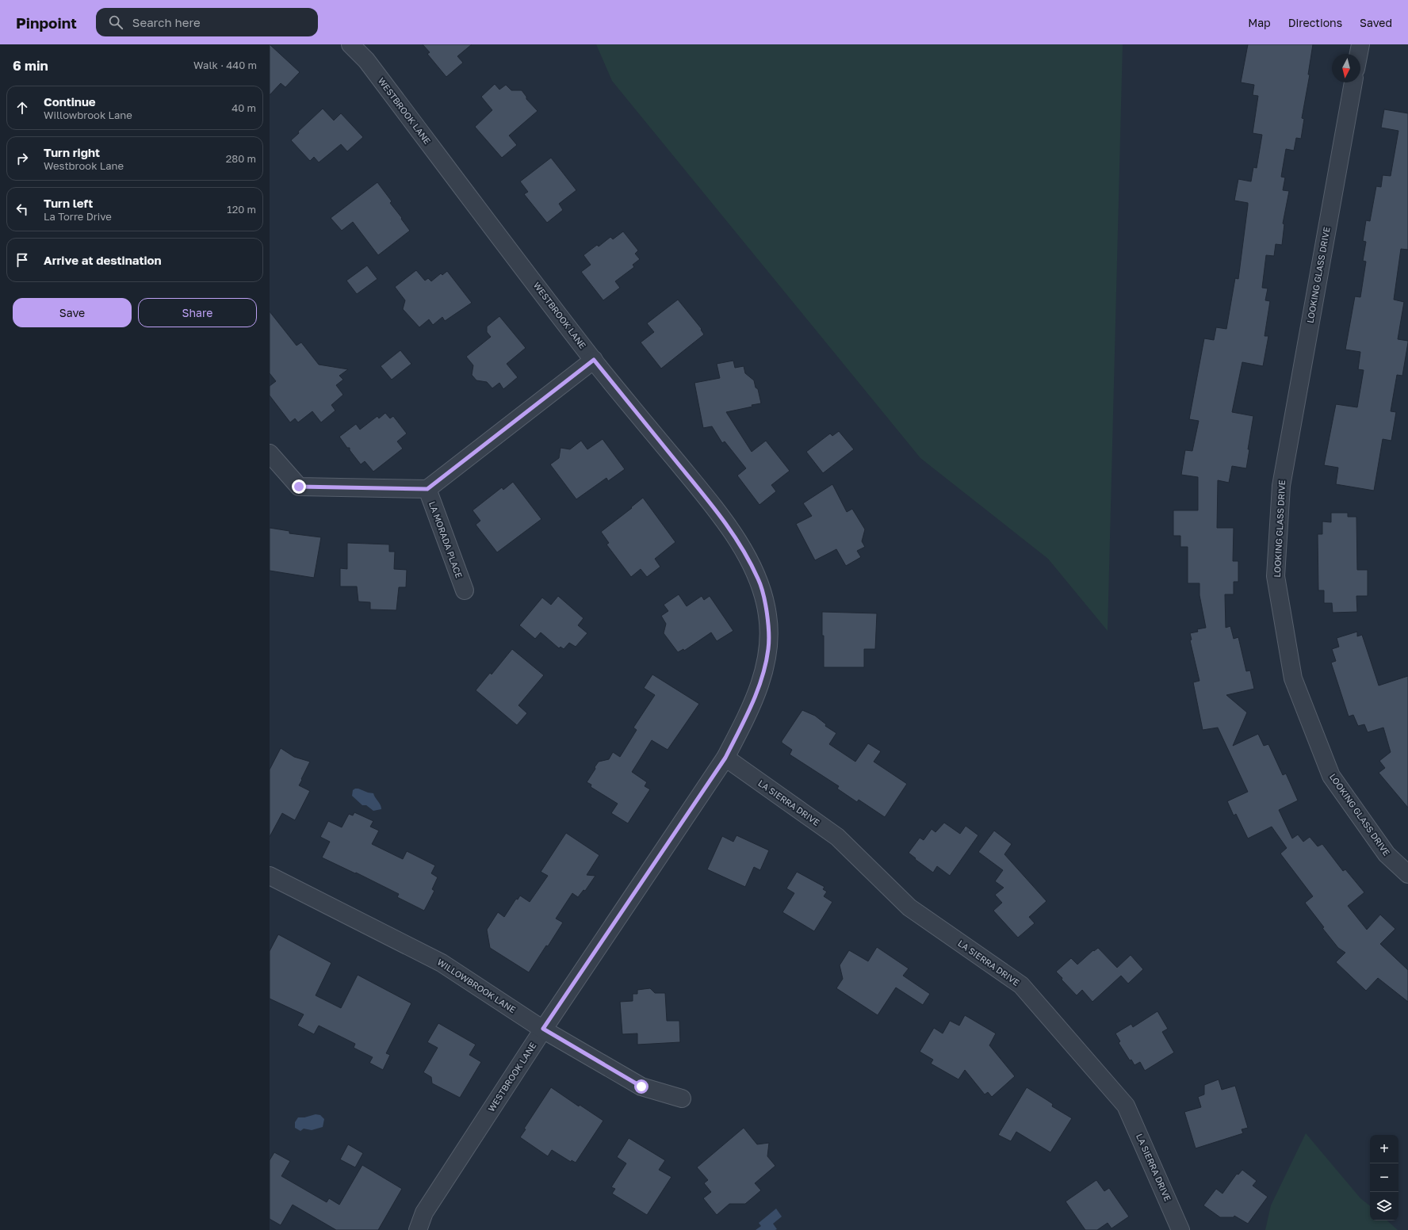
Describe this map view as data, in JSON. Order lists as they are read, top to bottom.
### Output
{
  "streets": {
    "street": [
      "WESTBROOK LANE",
      "LOOKING GLASS DRIVE",
      "LA MORADA PLACE",
      "LA SIERRA DRIVE",
      "WILLOWBROOK LANE"
    ]
  },
  "crossings": [
    ["WESTBROOK LANE", "LA SIERRA DRIVE"],
    ["WESTBROOK LANE", "WILLOWBROOK LANE"]
  ],
  "north": "bottom",
  "page": {
    "header": "Pinpoint",
    "search": "Search here",
    "nav": ["Map", "Directions", "Saved"],
    "heading": ["6 min", "Walk · 440 m"],
    "list": [
      ["Continue", "Willowbrook Lane", "40 m"],
      ["Turn right", "Westbrook Lane", "280 m"],
      ["Turn left", "La Torre Drive", "120 m"],
      "Arrive at destination"
    ],
    "buttons": ["Save", "Share"],
    "map_buttons": ["+", "−"]
  }
}
